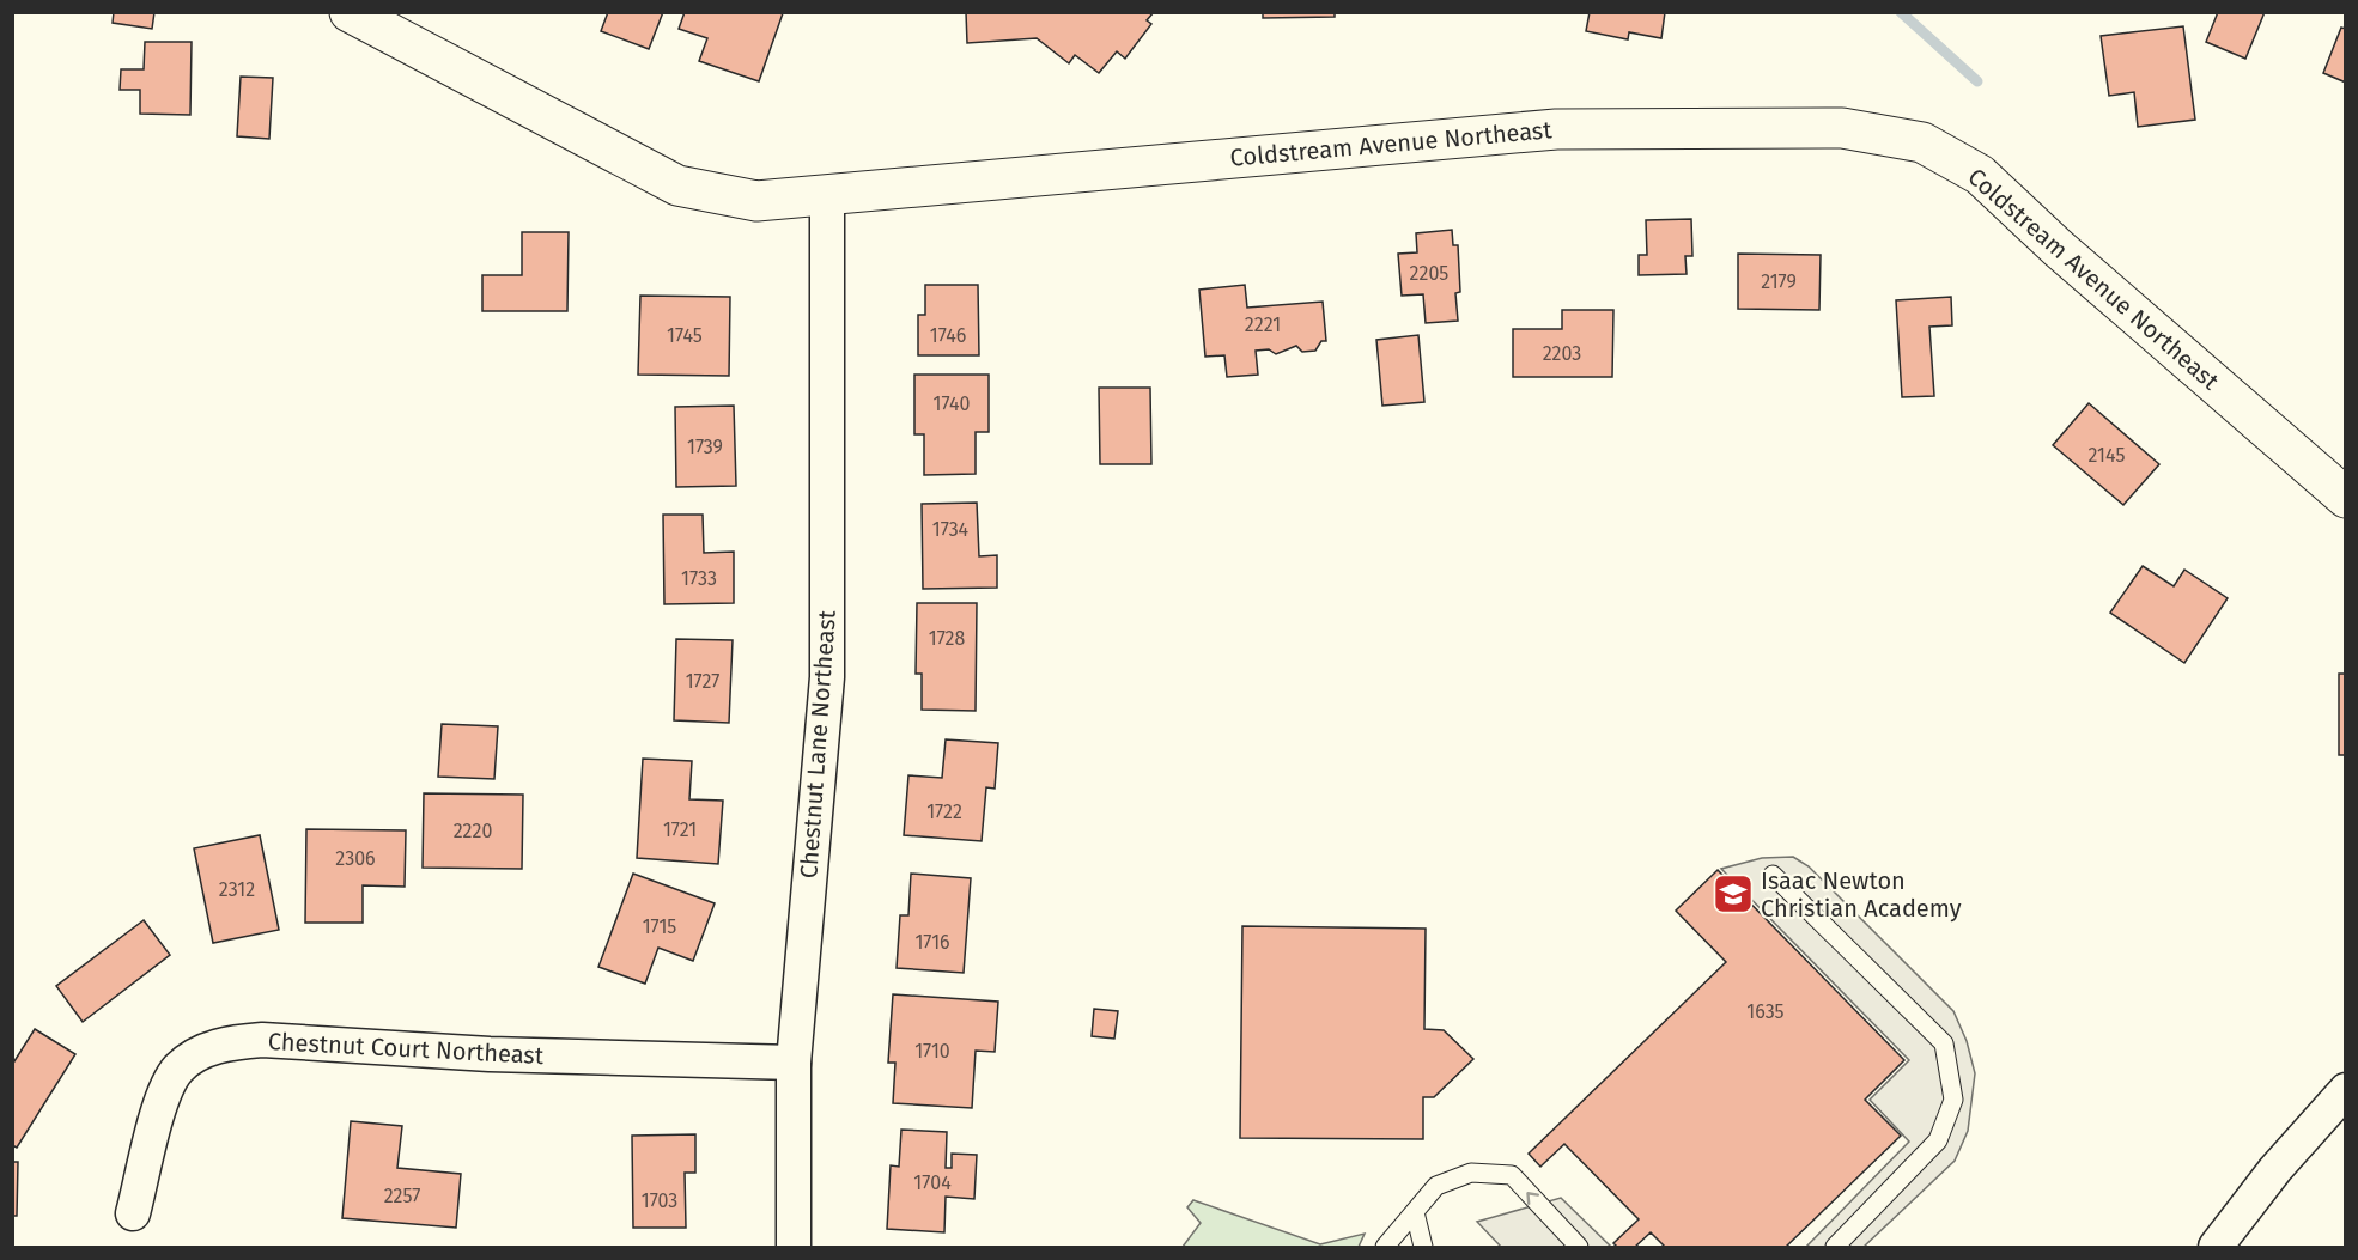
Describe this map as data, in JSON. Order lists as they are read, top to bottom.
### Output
{
  "streets": {
    "street": ["Coldstream Avenue Northeast", "Chestnut Lane Northeast", "Chestnut Court Northeast"]
  },
  "crossings": [
    ["Coldstream Avenue Northeast", "Chestnut Lane Northeast"],
    ["Chestnut Lane Northeast", "Chestnut Court Northeast"]
  ],
  "places": {
    "school or university": ["Isaac Newton Christian Academy"]
  },
  "house_numbers": [
    "2205",
    "2179",
    "2221",
    "1745",
    "1746",
    "2203",
    "1740",
    "1739",
    "2145",
    "1734",
    "1733",
    "1728",
    "1727",
    "1722",
    "1721",
    "2220",
    "2306",
    "2312",
    "1715",
    "1716",
    "1635",
    "1710",
    "1704",
    "2257",
    "1703"
  ]
}
